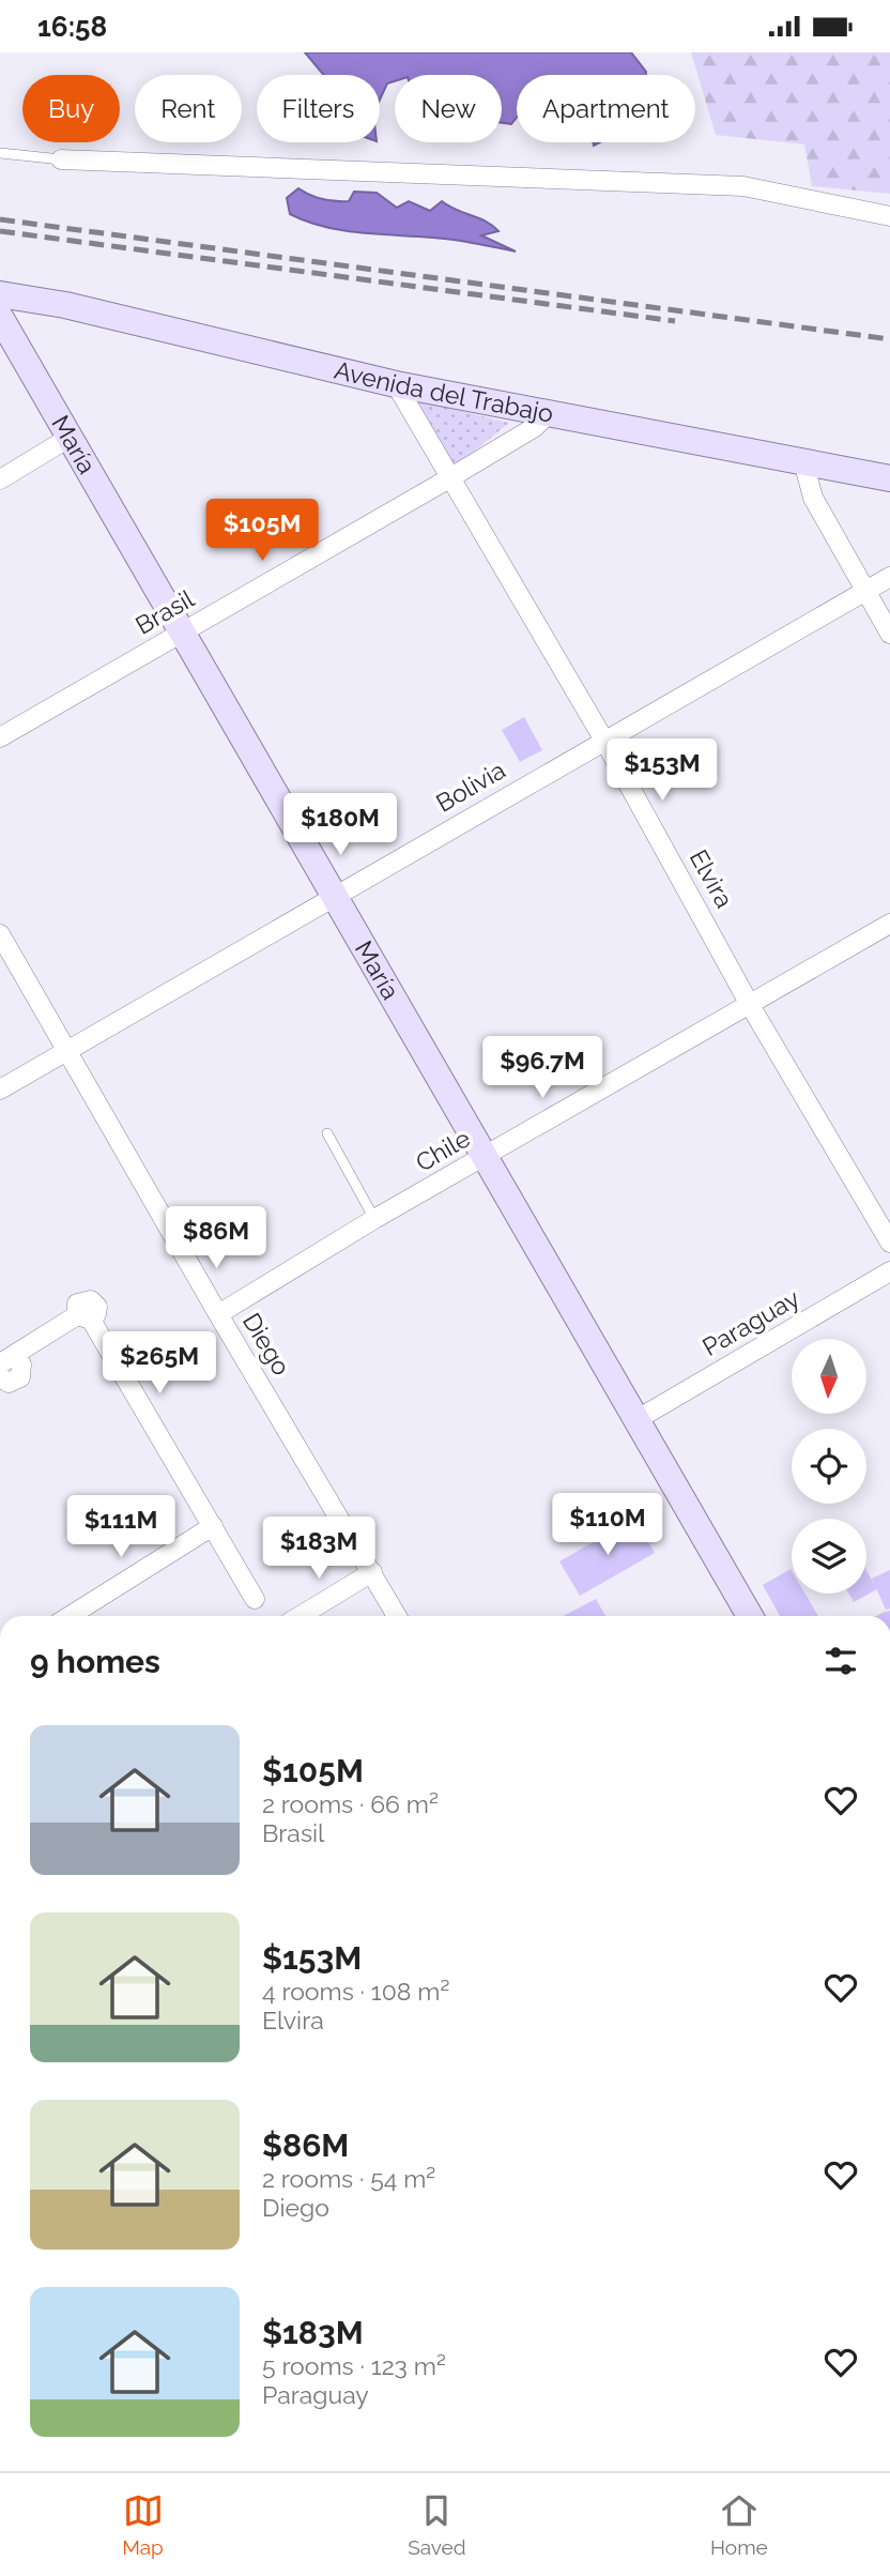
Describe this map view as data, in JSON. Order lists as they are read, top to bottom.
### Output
{
  "streets": {
    "street": [
      "Avenida del Trabajo",
      "María",
      "Brasil",
      "Bolivia",
      "Elvira",
      "Chile",
      "Paraguay",
      "Diego"
    ]
  },
  "crossings": [
    ["Avenida del Trabajo", "Brasil"],
    ["Avenida del Trabajo", "Elvira"],
    ["María", "Brasil"],
    ["María", "Bolivia"],
    ["María", "Chile"],
    ["María", "Paraguay"],
    ["Brasil", "Elvira"],
    ["Bolivia", "Elvira"],
    ["Bolivia", "Diego"],
    ["Elvira", "Chile"],
    ["Chile", "Diego"]
  ],
  "north": "bottom",
  "page": {
    "status": "16:58",
    "chip": [
      "Buy",
      "Rent",
      "Filters",
      "New",
      "Apartment"
    ],
    "price": [
      "$105M",
      "$153M",
      "$180M",
      "$96.7M",
      "$86M",
      "$265M",
      "$110M",
      "$111M",
      "$183M"
    ],
    "heading": "9 homes",
    "list": [
      {
        "name": "$105M",
        "note": "2 rooms · 66 m² · Brasil"
      },
      {
        "name": "$153M",
        "note": "4 rooms · 108 m² · Elvira"
      },
      {
        "name": "$86M",
        "note": "2 rooms · 54 m² · Diego"
      },
      {
        "name": "$183M",
        "note": "5 rooms · 123 m² · Paraguay"
      }
    ],
    "tabs": ["Map", "Saved", "Home"]
  }
}
